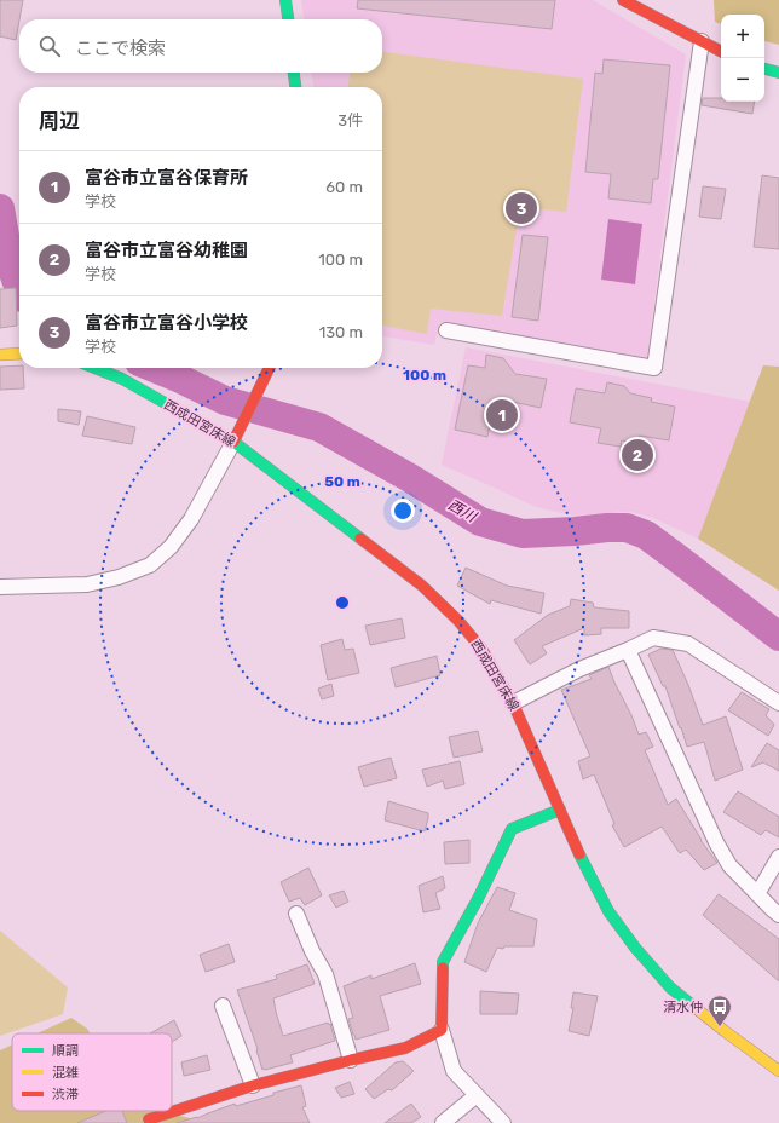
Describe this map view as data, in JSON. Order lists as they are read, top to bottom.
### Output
{
  "streets": {
    "main road": ["西成田宮床線"]
  },
  "water": ["西川"],
  "places": {
    "bus stop": ["清水仲"]
  },
  "legend": ["順調", "混雑", "渋滞"],
  "page": {
    "map_buttons": ["+", "−"],
    "search": "ここで検索",
    "heading": ["周辺", "3件"],
    "list": [
      {
        "mark": "1",
        "name": "富谷市立富谷保育所",
        "note": "学校",
        "value": "60 m"
      },
      {
        "mark": "2",
        "name": "富谷市立富谷幼稚園",
        "note": "学校",
        "value": "100 m"
      },
      {
        "mark": "3",
        "name": "富谷市立富谷小学校",
        "note": "学校",
        "value": "130 m"
      }
    ],
    "pins": ["3", "1", "2"]
  },
  "rings": ["100 m", "50 m"]
}
